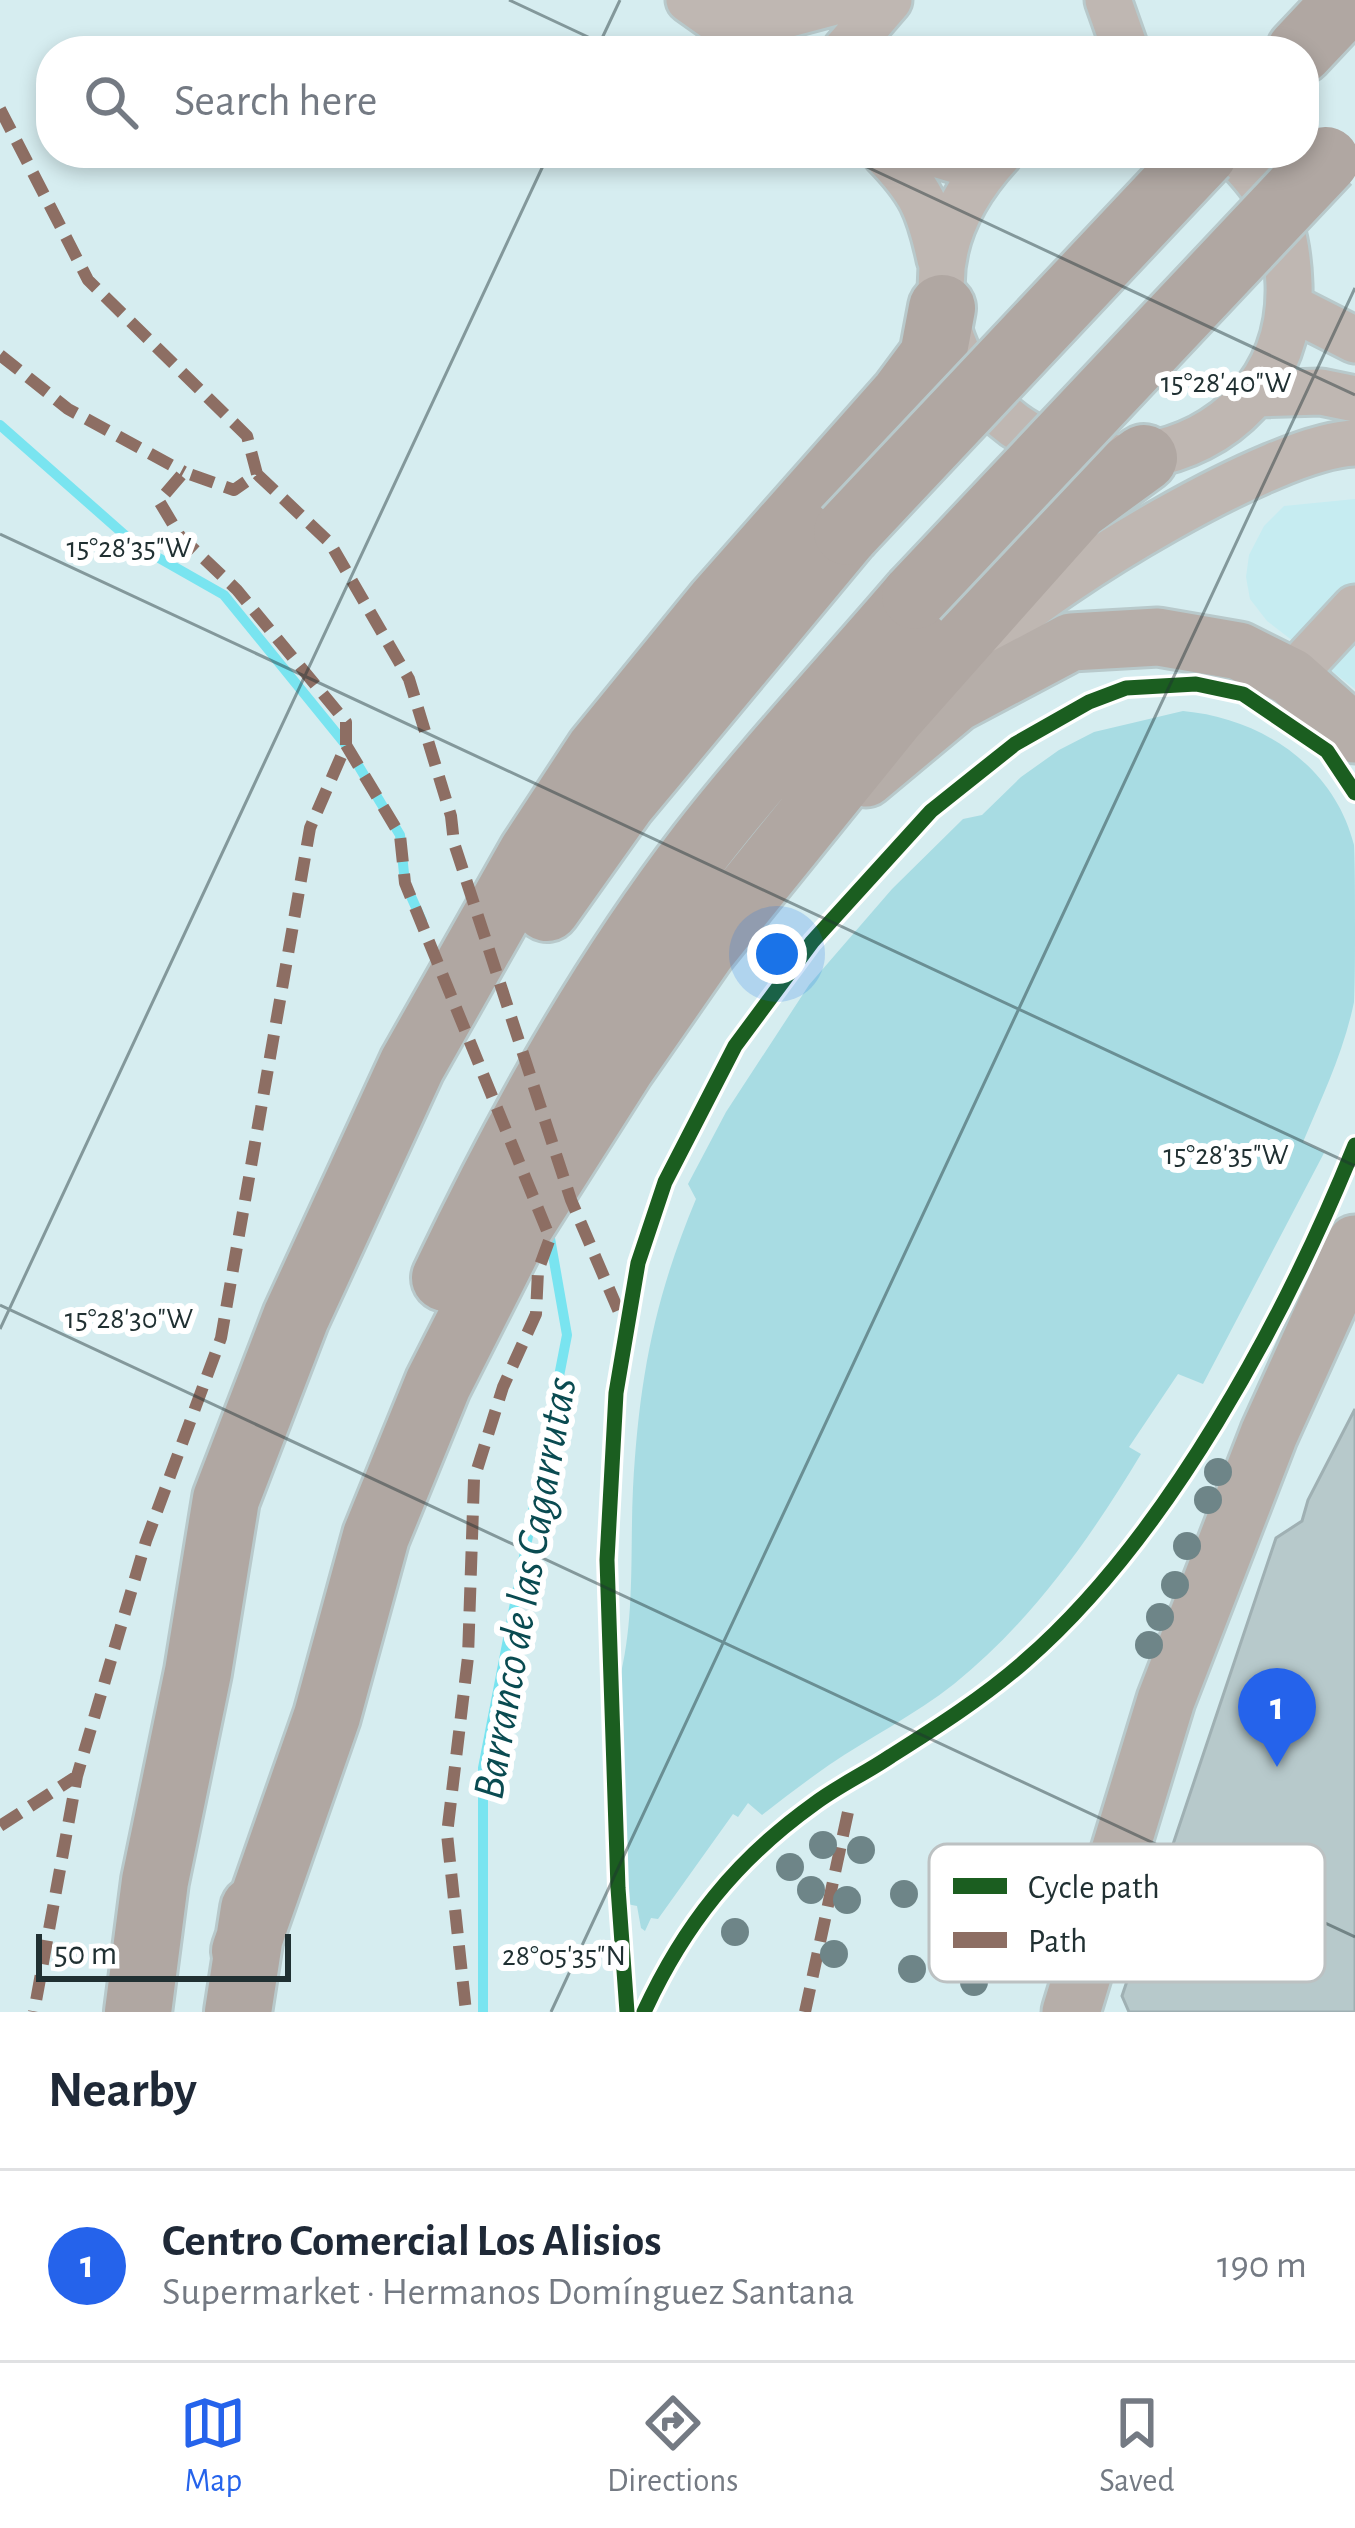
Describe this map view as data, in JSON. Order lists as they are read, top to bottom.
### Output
{
  "water": ["Barranco de las Cagarrutas"],
  "legend": ["Cycle path", "Path"],
  "scale_bar": "50 m",
  "page": {
    "search": "Search here",
    "pins": "1",
    "scale": "50 m",
    "heading": "Nearby",
    "list": [
      {
        "mark": "1",
        "name": "Centro Comercial Los Alisios",
        "note": "Supermarket · Hermanos Domínguez Santana",
        "value": "190 m"
      }
    ],
    "nav": ["Map", "Directions", "Saved"]
  },
  "coordinates": [
    "15°28'40\"W",
    "15°28'35\"W",
    "15°28'30\"W",
    "28°05'35\"N"
  ]
}
